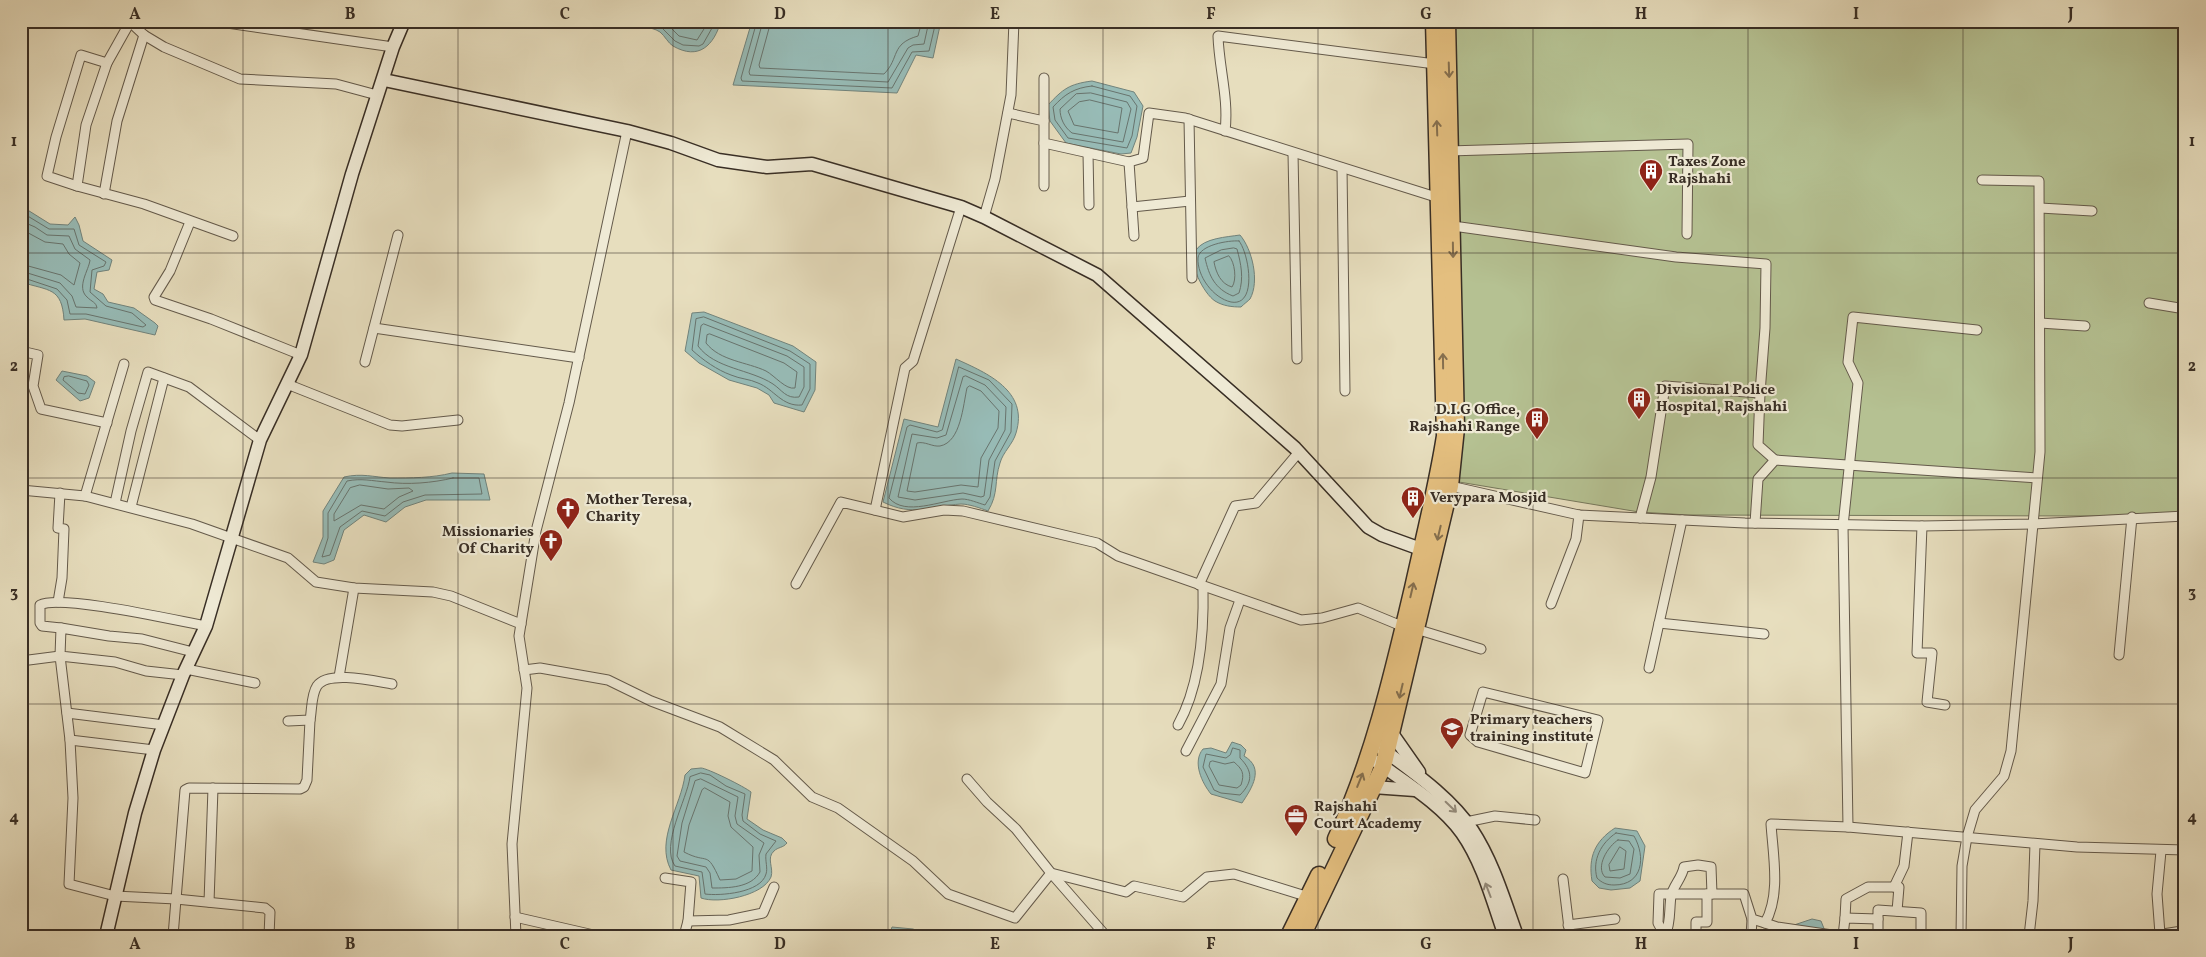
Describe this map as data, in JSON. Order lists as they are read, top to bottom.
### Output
{
  "places": {
    "building": [
      "Taxes Zone Rajshahi",
      "Divisional Police Hospital, Rajshahi",
      "D.I.G Office, Rajshahi Range",
      "Verypara Mosjid"
    ],
    "church": ["Mother Teresa, Charity", "Missionaries Of Charity"],
    "school or university": ["Primary teachers training institute"],
    "office": ["Rajshahi Court Academy"]
  },
  "grid": {
    "columns": [
      "A",
      "B",
      "C",
      "D",
      "E",
      "F",
      "G",
      "H",
      "I",
      "J"
    ],
    "rows": [
      "1",
      "2",
      "3",
      "4"
    ]
  }
}
